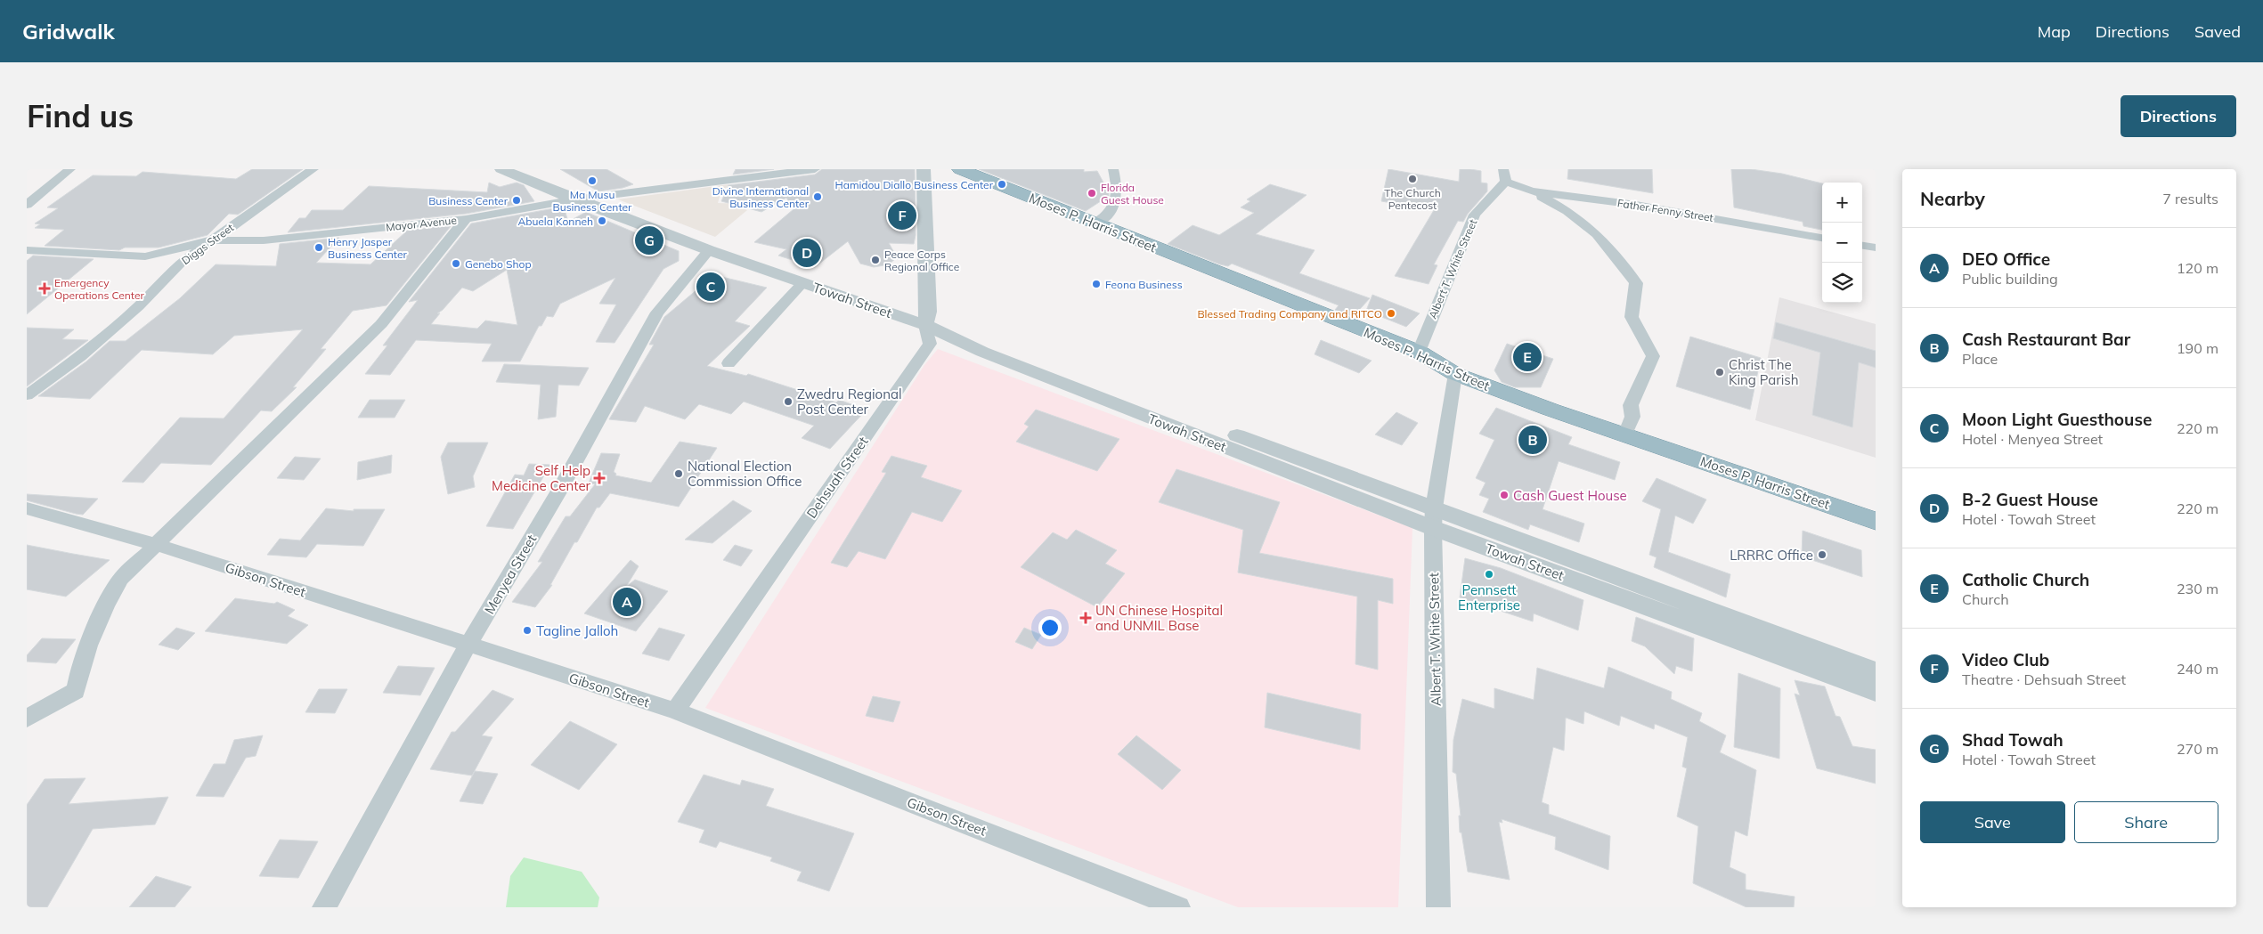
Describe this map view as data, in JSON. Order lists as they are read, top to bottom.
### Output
{
  "streets": {
    "highway": ["Moses P. Harris Street"],
    "street": [
      "Father Fenny Street",
      "Mayor Avenue",
      "Diggs Street",
      "Albert T. White Street",
      "Towah Street",
      "Dehsuah Street",
      "Menyea Street",
      "Gibson Street"
    ]
  },
  "crossings": [
    ["Father Fenny Street", "Albert T. White Street"],
    ["Moses P. Harris Street", "Albert T. White Street"],
    ["Mayor Avenue", "Diggs Street"],
    ["Mayor Avenue", "Towah Street"],
    ["Albert T. White Street", "Towah Street"],
    ["Towah Street", "Dehsuah Street"],
    ["Towah Street", "Menyea Street"],
    ["Dehsuah Street", "Gibson Street"],
    ["Menyea Street", "Gibson Street"]
  ],
  "places": {
    "other": [
      "The Church Pentecost",
      "Ma Musu Business Center",
      "Hamidou Diallo Business Center",
      "Florida Guest House",
      "Divine International Business Center",
      "Business Center",
      "Abuela Konneh",
      "Henry Jasper Business Center",
      "Peace Corps Regional Office",
      "Genebo Shop",
      "Feona Business",
      "Blessed Trading Company and RITCO",
      "Christ The King Parish",
      "Zwedru Regional Post Center",
      "National Election Commission Office",
      "Cash Guest House",
      "LRRRC Office",
      "Pennsett Enterprise",
      "Tagline Jalloh"
    ],
    "health": ["Emergency Operations Center", "Self Help Medicine Center", "UN Chinese Hospital and UNMIL Base"]
  },
  "page": {
    "header": "Gridwalk",
    "nav": ["Map", "Directions", "Saved"],
    "buttons": [
      "Directions",
      ["Save", "Share"]
    ],
    "title": "Find us",
    "heading": ["Nearby", "7 results"],
    "map_buttons": ["+", "−"],
    "pins": [
      "F",
      "G",
      "D",
      "C",
      "E",
      "B",
      "A"
    ],
    "list": [
      {
        "mark": "A",
        "name": "DEO Office",
        "note": "Public building",
        "value": "120 m"
      },
      {
        "mark": "B",
        "name": "Cash Restaurant Bar",
        "note": "Place",
        "value": "190 m"
      },
      {
        "mark": "C",
        "name": "Moon Light Guesthouse",
        "note": "Hotel · Menyea Street",
        "value": "220 m"
      },
      {
        "mark": "D",
        "name": "B-2 Guest House",
        "note": "Hotel · Towah Street",
        "value": "220 m"
      },
      {
        "mark": "E",
        "name": "Catholic Church",
        "note": "Church",
        "value": "230 m"
      },
      {
        "mark": "F",
        "name": "Video Club",
        "note": "Theatre · Dehsuah Street",
        "value": "240 m"
      },
      {
        "mark": "G",
        "name": "Shad Towah",
        "note": "Hotel · Towah Street",
        "value": "270 m"
      }
    ]
  }
}
